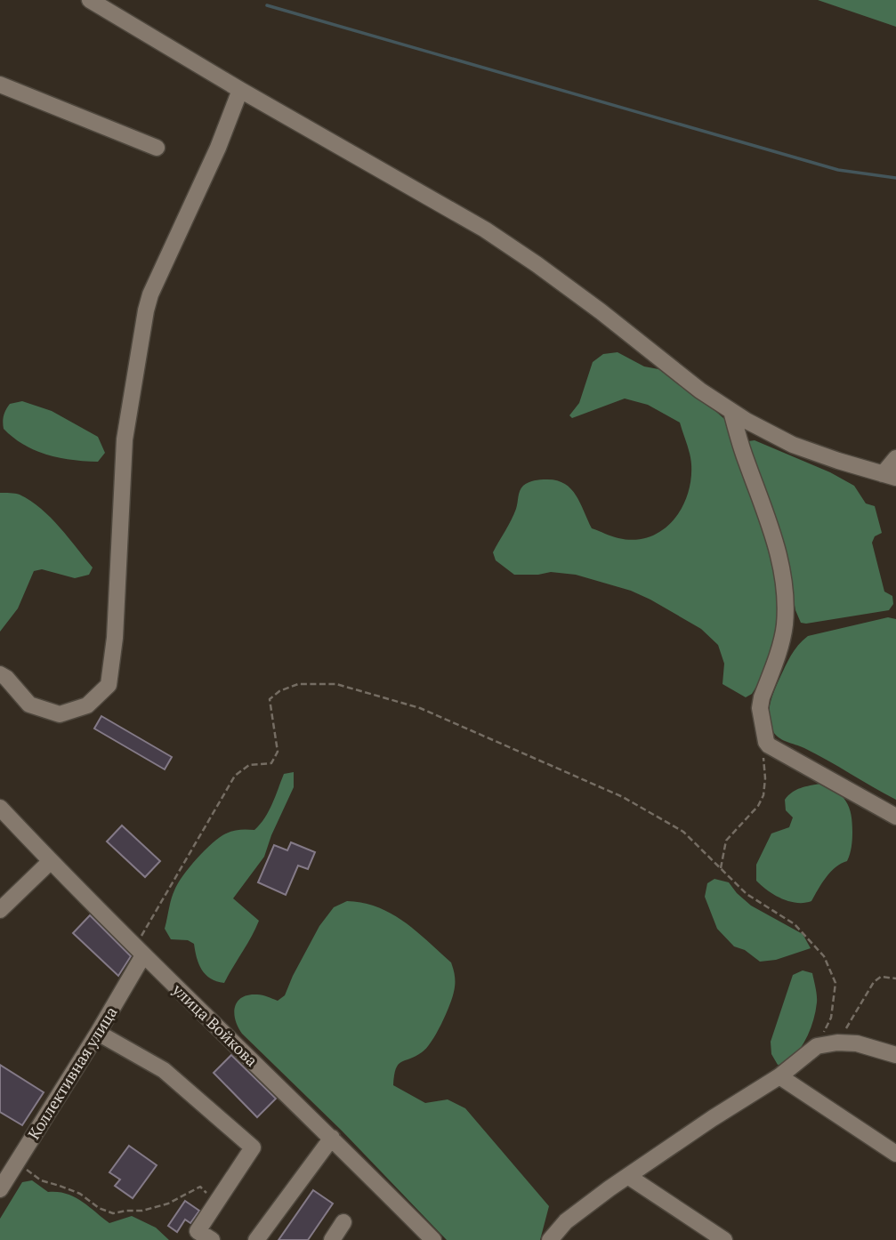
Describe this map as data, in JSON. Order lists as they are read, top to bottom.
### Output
{
  "streets": {
    "street": ["улица Войкова", "Коллективная улица"]
  },
  "crossings": [
    ["улица Войкова", "Коллективная улица"]
  ]
}
